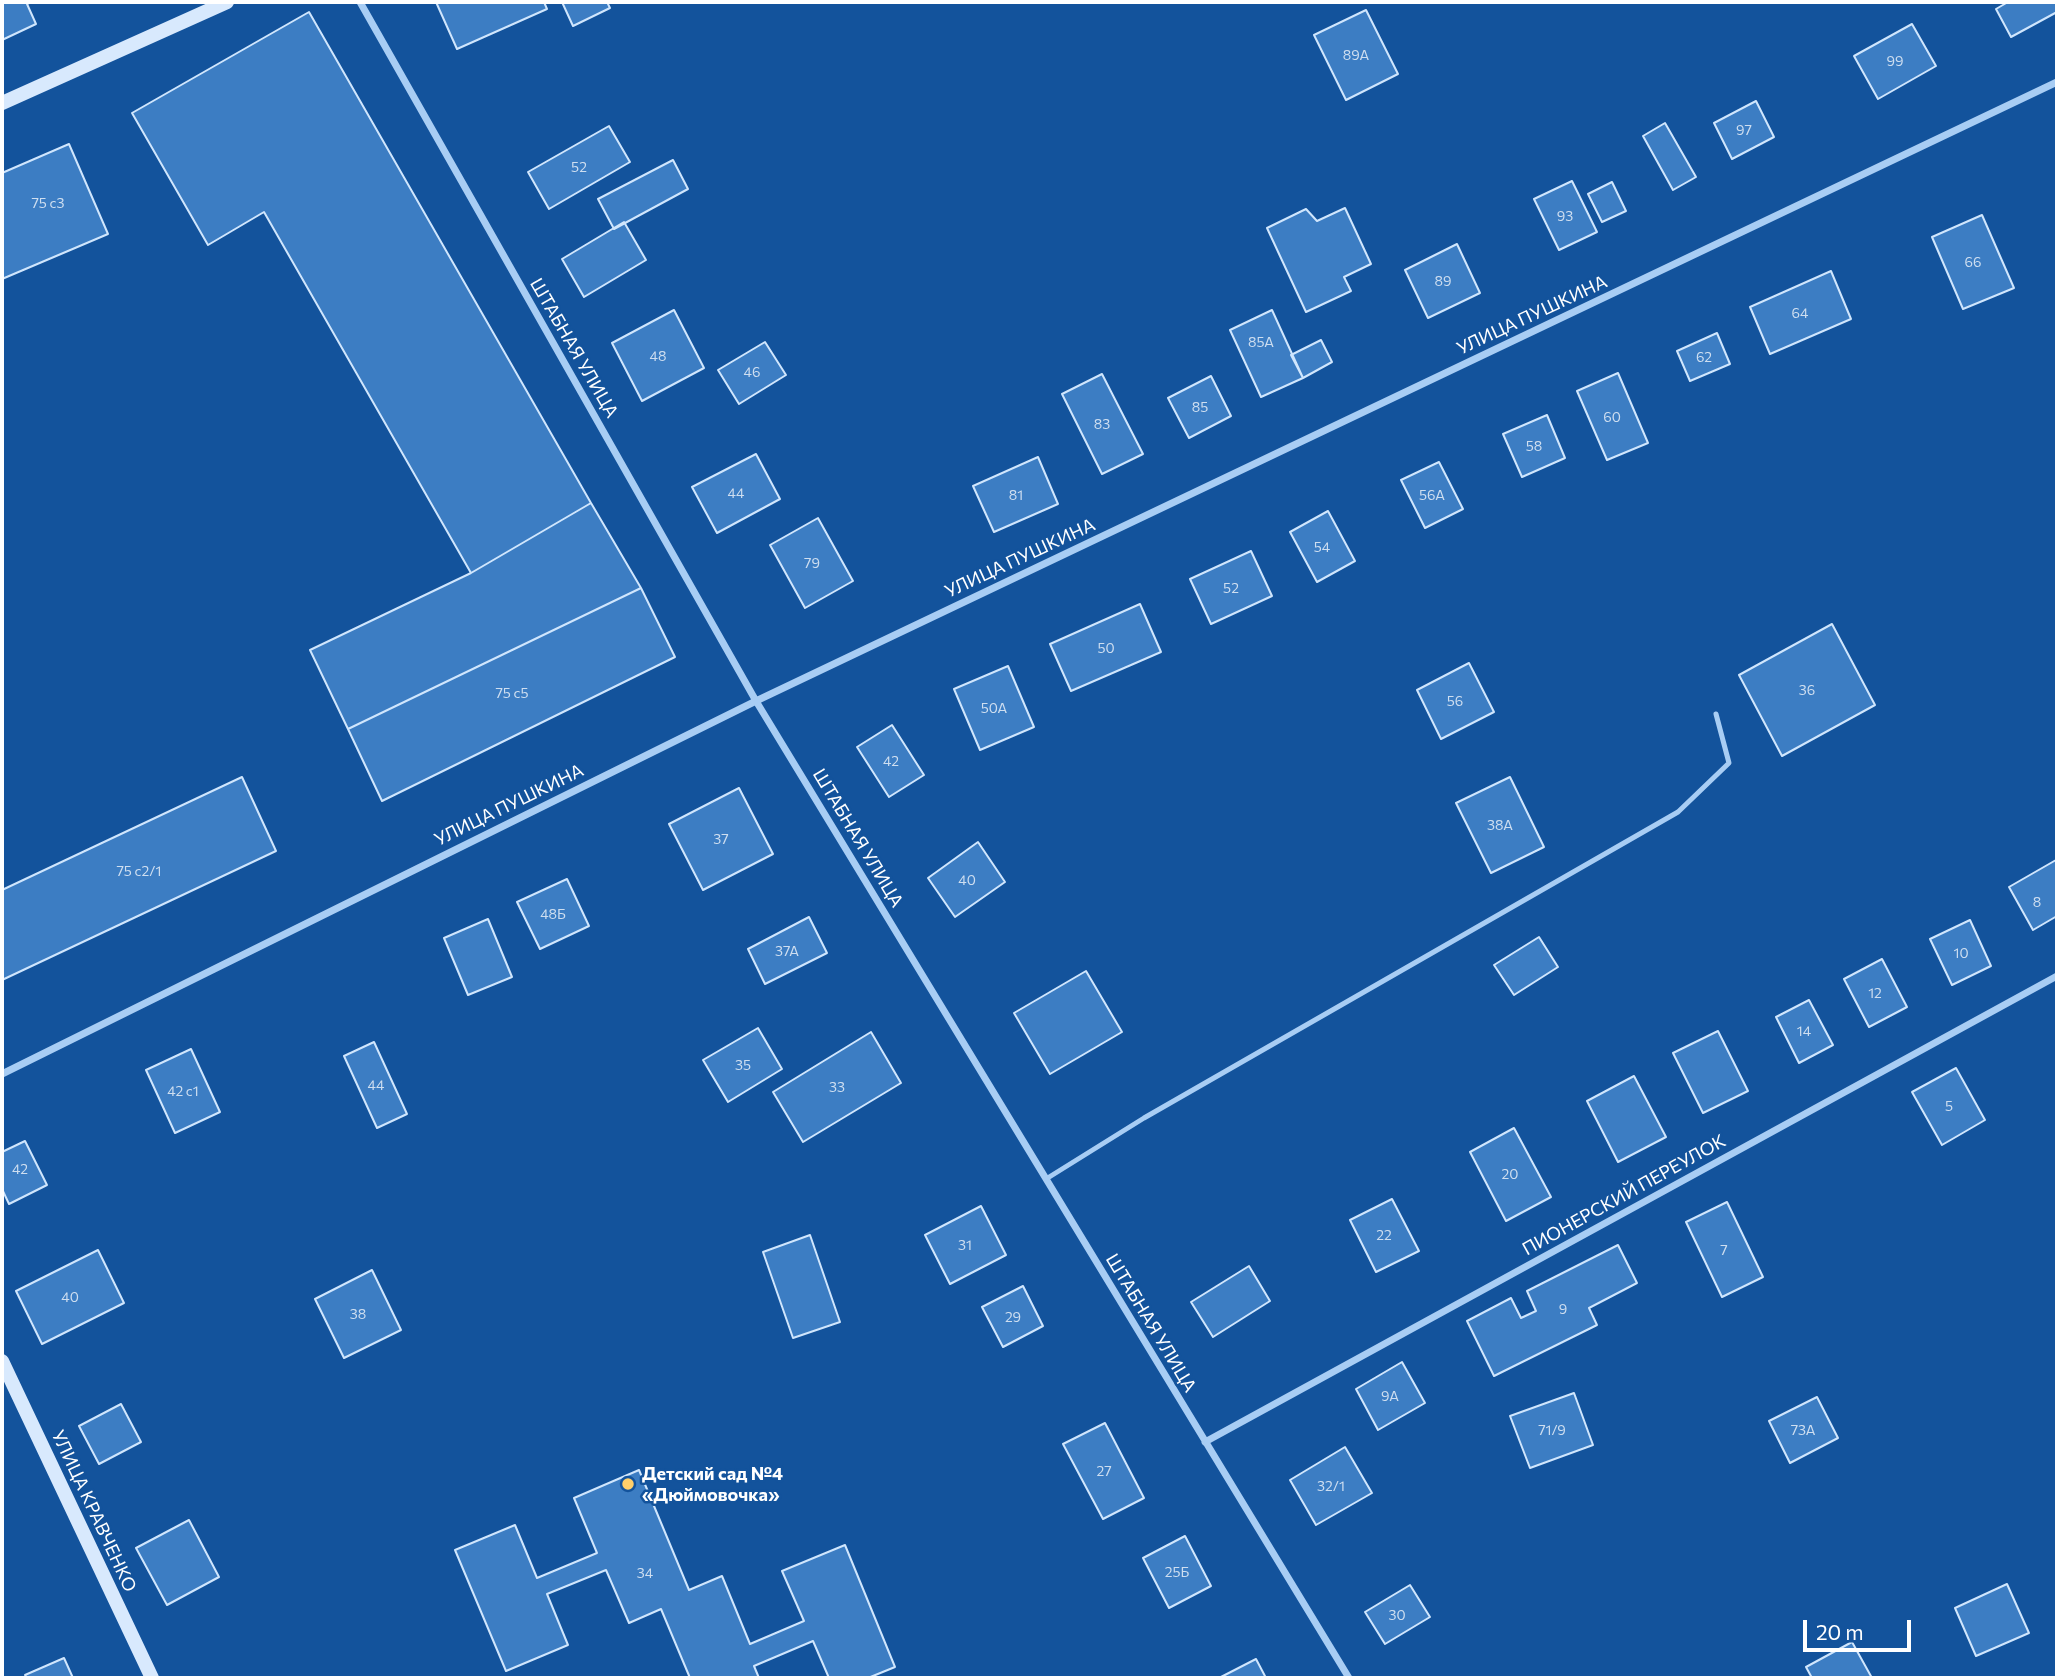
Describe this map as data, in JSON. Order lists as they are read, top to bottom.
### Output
{
  "streets": {
    "street": [
      "УЛИЦА ПУШКИНА",
      "ШТАБНАЯ УЛИЦА",
      "ПИОНЕРСКИЙ ПЕРЕУЛОК",
      "УЛИЦА КРАВЧЕНКО"
    ]
  },
  "crossings": [
    ["УЛИЦА ПУШКИНА", "ШТАБНАЯ УЛИЦА"],
    ["ШТАБНАЯ УЛИЦА", "ПИОНЕРСКИЙ ПЕРЕУЛОК"]
  ],
  "places": ["Детский сад №4 «Дюймовочка»"],
  "house_numbers": [
    "89А",
    "99",
    "97",
    "52",
    "75 с3",
    "93",
    "66",
    "89",
    "64",
    "85А",
    "48",
    "62",
    "46",
    "85",
    "60",
    "83",
    "58",
    "44",
    "81",
    "56А",
    "54",
    "79",
    "52",
    "50",
    "36",
    "75 с5",
    "56",
    "50А",
    "42",
    "38А",
    "37",
    "75 с2/1",
    "40",
    "8",
    "48Б",
    "37А",
    "10",
    "12",
    "14",
    "35",
    "44",
    "33",
    "42 с1",
    "5",
    "42",
    "20",
    "22",
    "31",
    "7",
    "40",
    "9",
    "38",
    "29",
    "9А",
    "71/9",
    "73А",
    "27",
    "32/1",
    "25Б",
    "34",
    "30"
  ],
  "scale_bar": "20 m"
}
